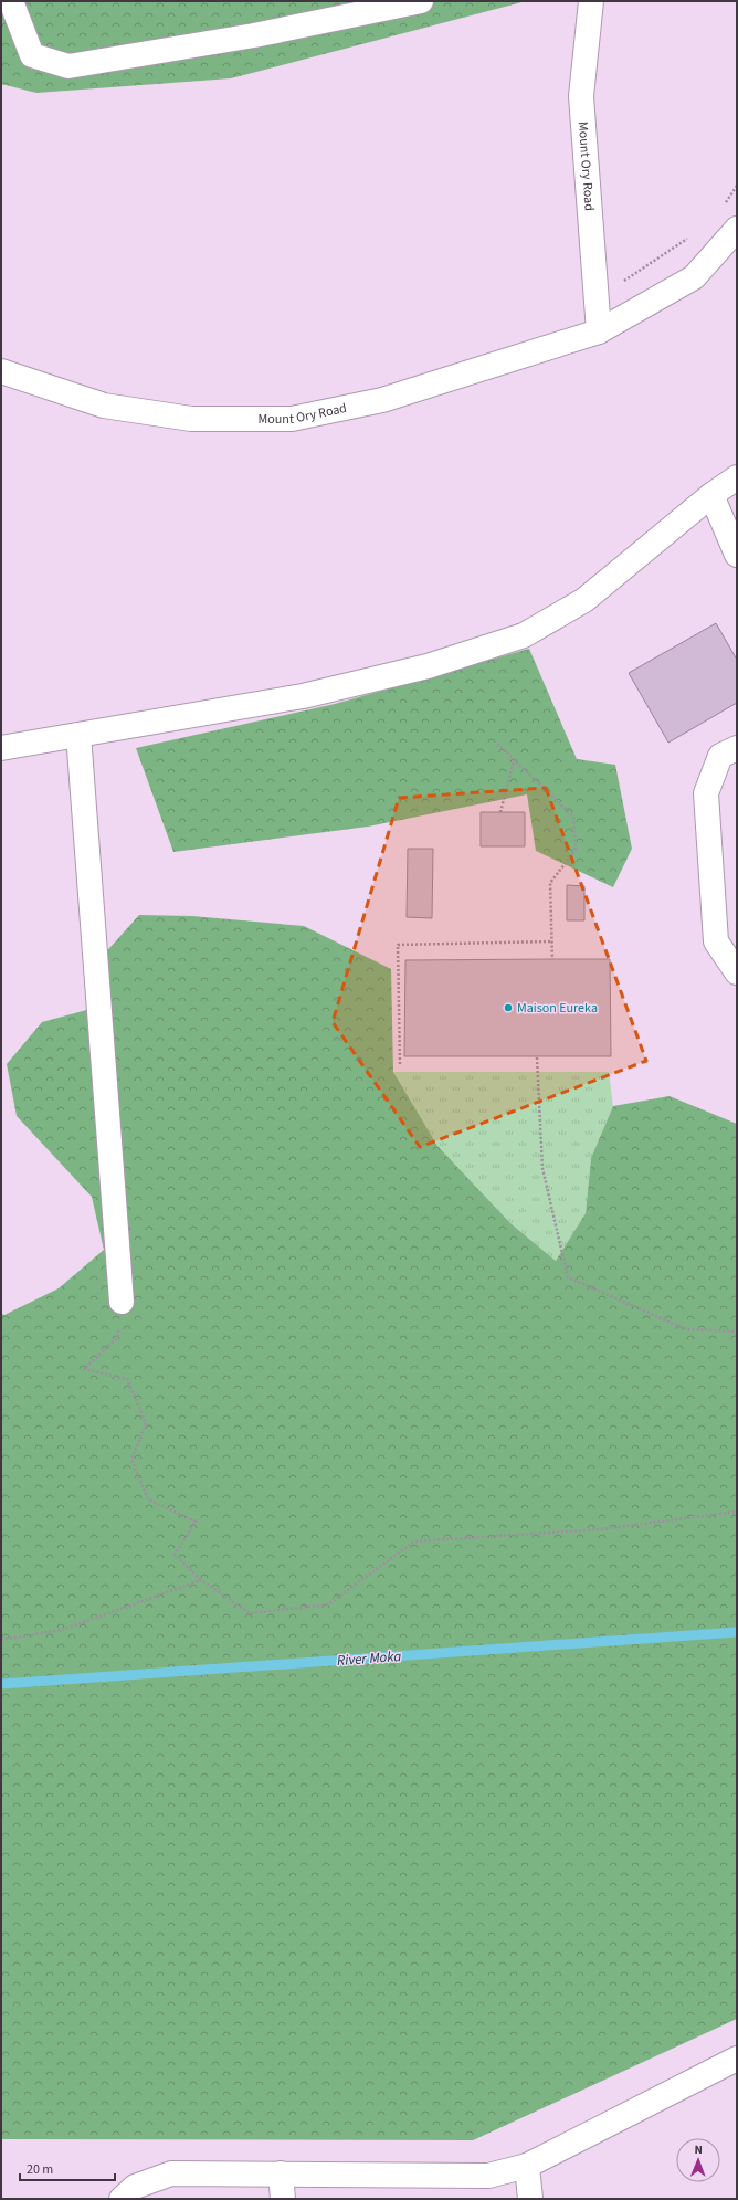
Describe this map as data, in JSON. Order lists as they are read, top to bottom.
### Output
{
  "streets": {
    "street": ["Mount Ory Road"]
  },
  "water": ["River Moka"],
  "places": ["Maison Eureka"],
  "scale_bar": "20 m",
  "north": "top"
}
